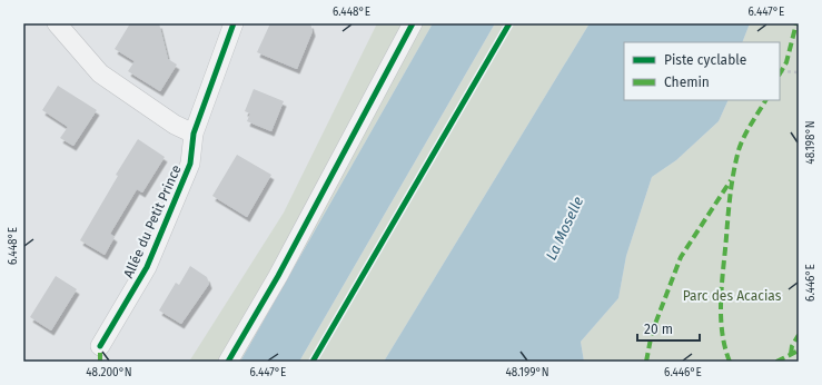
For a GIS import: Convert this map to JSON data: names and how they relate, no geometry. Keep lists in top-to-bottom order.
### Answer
{
  "streets": {
    "street": ["Allée du Petit Prince"]
  },
  "water": ["La Moselle"],
  "parks": ["Parc des Acacias"],
  "legend": ["Piste cyclable", "Chemin"],
  "scale_bar": "20 m",
  "coordinates": [
    "6.448°E",
    "6.447°E",
    "48.198°N",
    "6.446°E",
    "48.200°N",
    "48.199°N"
  ]
}
